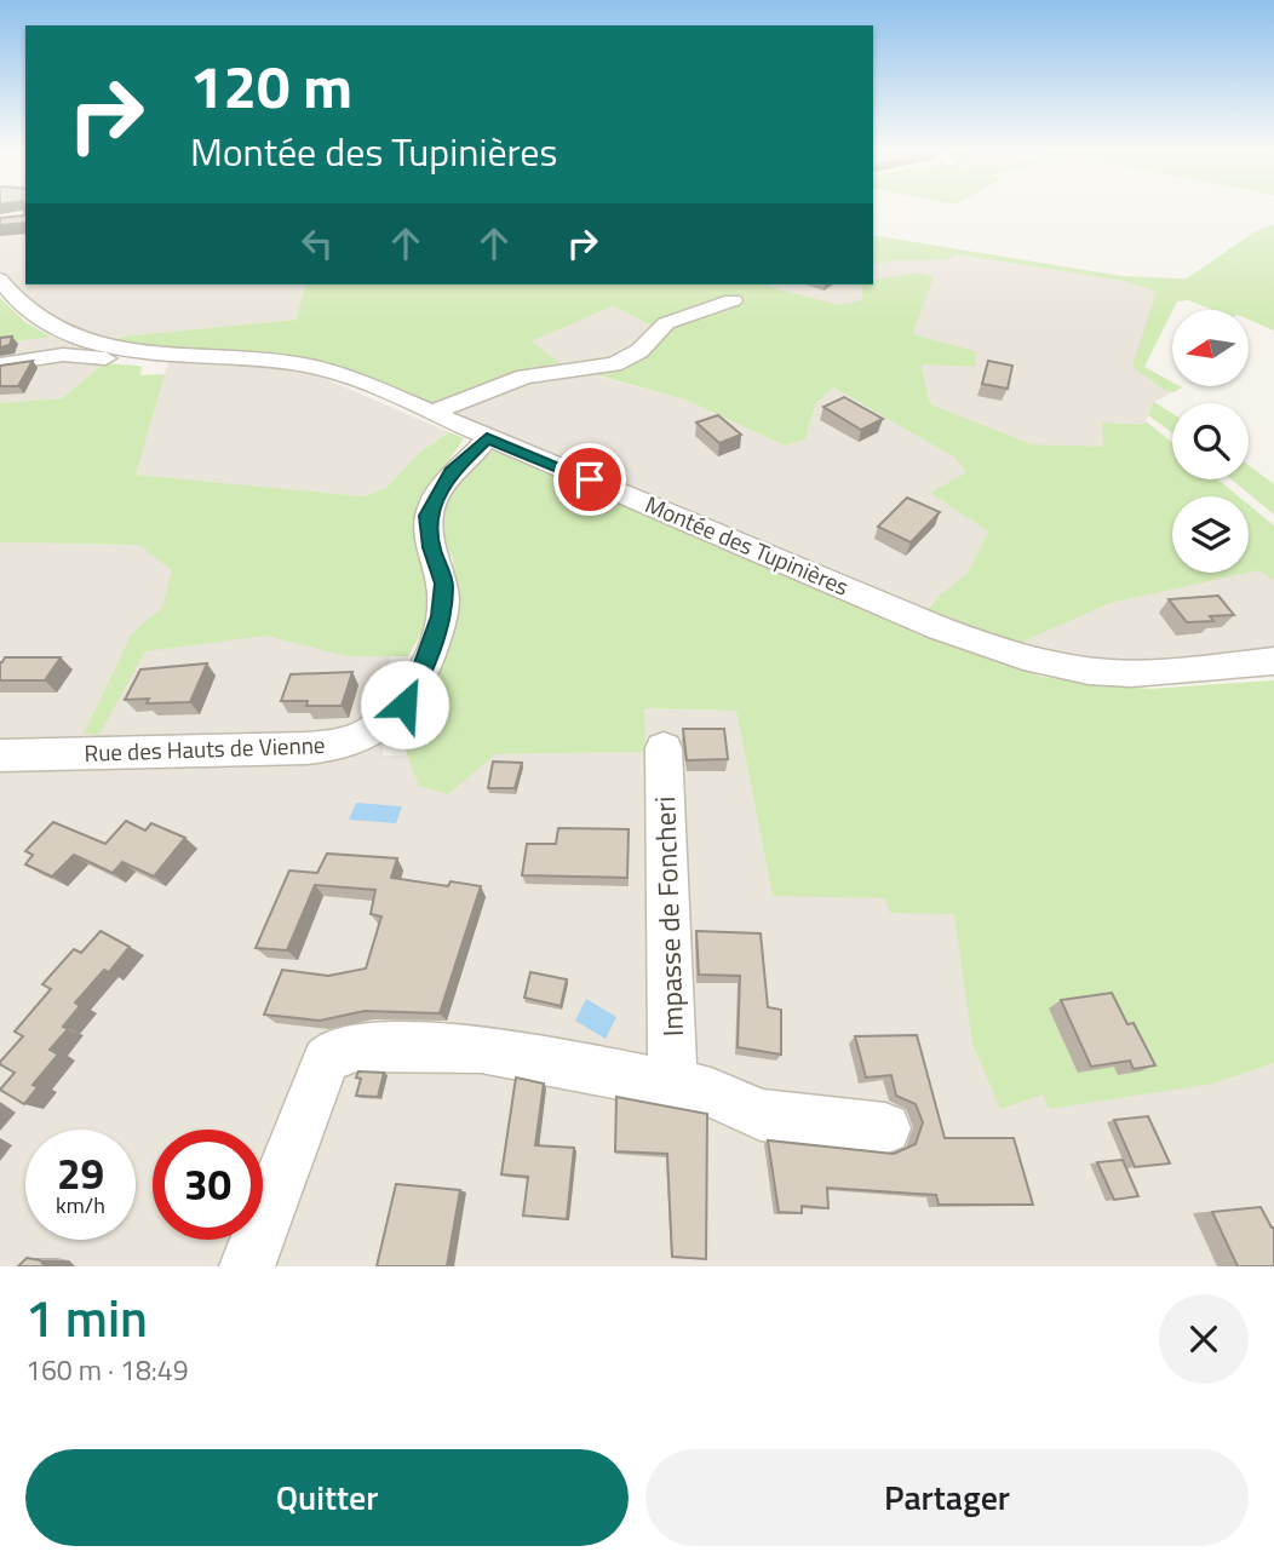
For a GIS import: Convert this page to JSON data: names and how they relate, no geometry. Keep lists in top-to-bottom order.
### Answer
{
  "streets": {
    "street": ["Montée des Tupinières", "Rue des Hauts de Vienne", "Impasse de Foncheri"]
  },
  "crossings": [
    ["Montée des Tupinières", "Rue des Hauts de Vienne"]
  ],
  "north": "left",
  "page": {
    "turn": ["120 m", "Montée des Tupinières"],
    "speed": "29 km/h",
    "limit": "30",
    "heading": ["1 min", "160 m · 18:49"],
    "buttons": ["Quitter", "Partager"]
  }
}
